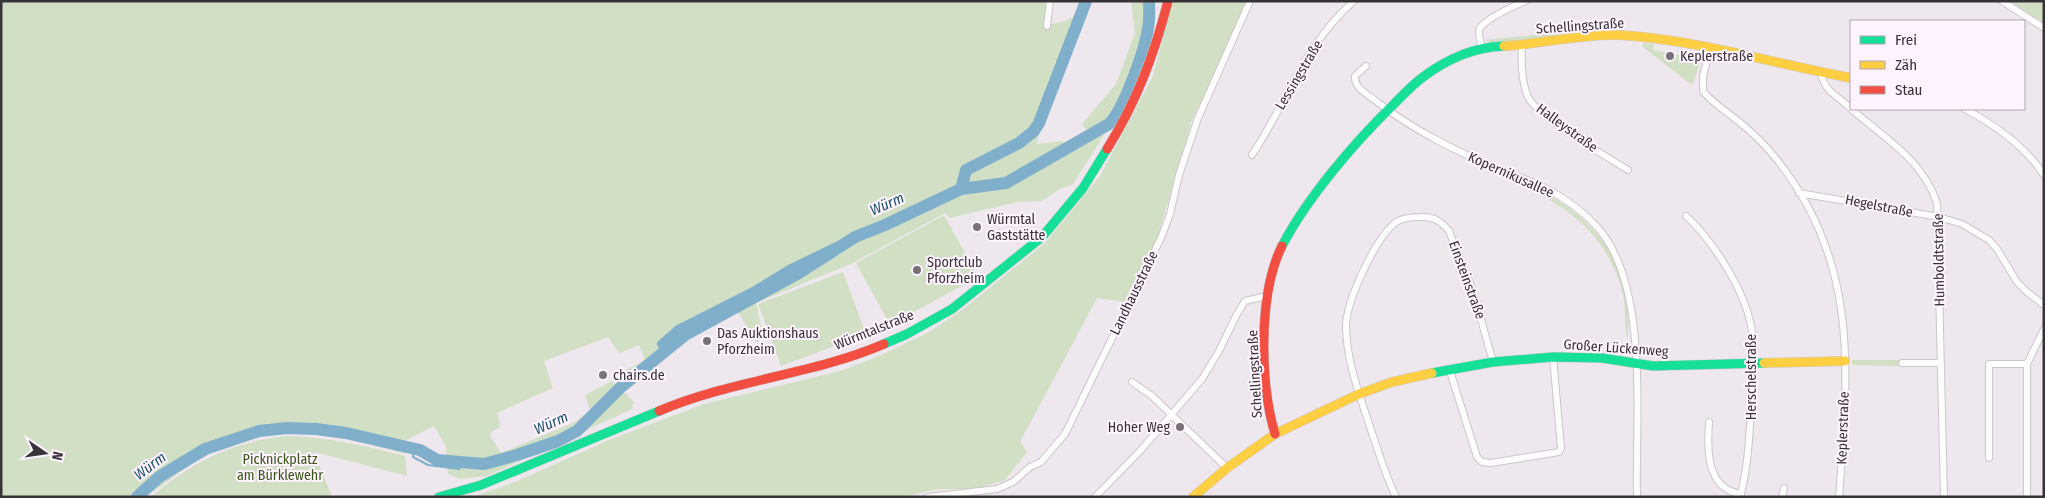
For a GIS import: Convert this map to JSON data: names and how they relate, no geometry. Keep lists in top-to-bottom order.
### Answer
{
  "streets": {
    "street": [
      "Schellingstraße",
      "Lessingstraße",
      "Halleystraße",
      "Kopernikusallee",
      "Hegelstraße",
      "Humboldtstraße",
      "Einsteinstraße",
      "Landhausstraße",
      "Würmtalstraße",
      "Großer Lückenweg",
      "Herschelstraße",
      "Keplerstraße"
    ]
  },
  "crossings": [
    ["Schellingstraße", "Halleystraße"],
    ["Schellingstraße", "Kopernikusallee"],
    ["Schellingstraße", "Humboldtstraße"],
    ["Schellingstraße", "Großer Lückenweg"],
    ["Schellingstraße", "Keplerstraße"],
    ["Kopernikusallee", "Großer Lückenweg"],
    ["Hegelstraße", "Humboldtstraße"],
    ["Hegelstraße", "Keplerstraße"],
    ["Einsteinstraße", "Großer Lückenweg"],
    ["Großer Lückenweg", "Herschelstraße"],
    ["Großer Lückenweg", "Keplerstraße"]
  ],
  "water": ["Würm"],
  "parks": ["Picknickplatz am Bürklewehr"],
  "places": [
    "Keplerstraße",
    "Würmtal Gaststätte",
    "Sportclub Pforzheim",
    "Das Auktionshaus Pforzheim",
    "chairs.de",
    "Hoher Weg"
  ],
  "legend": ["Frei", "Zäh", "Stau"],
  "north": "right"
}
